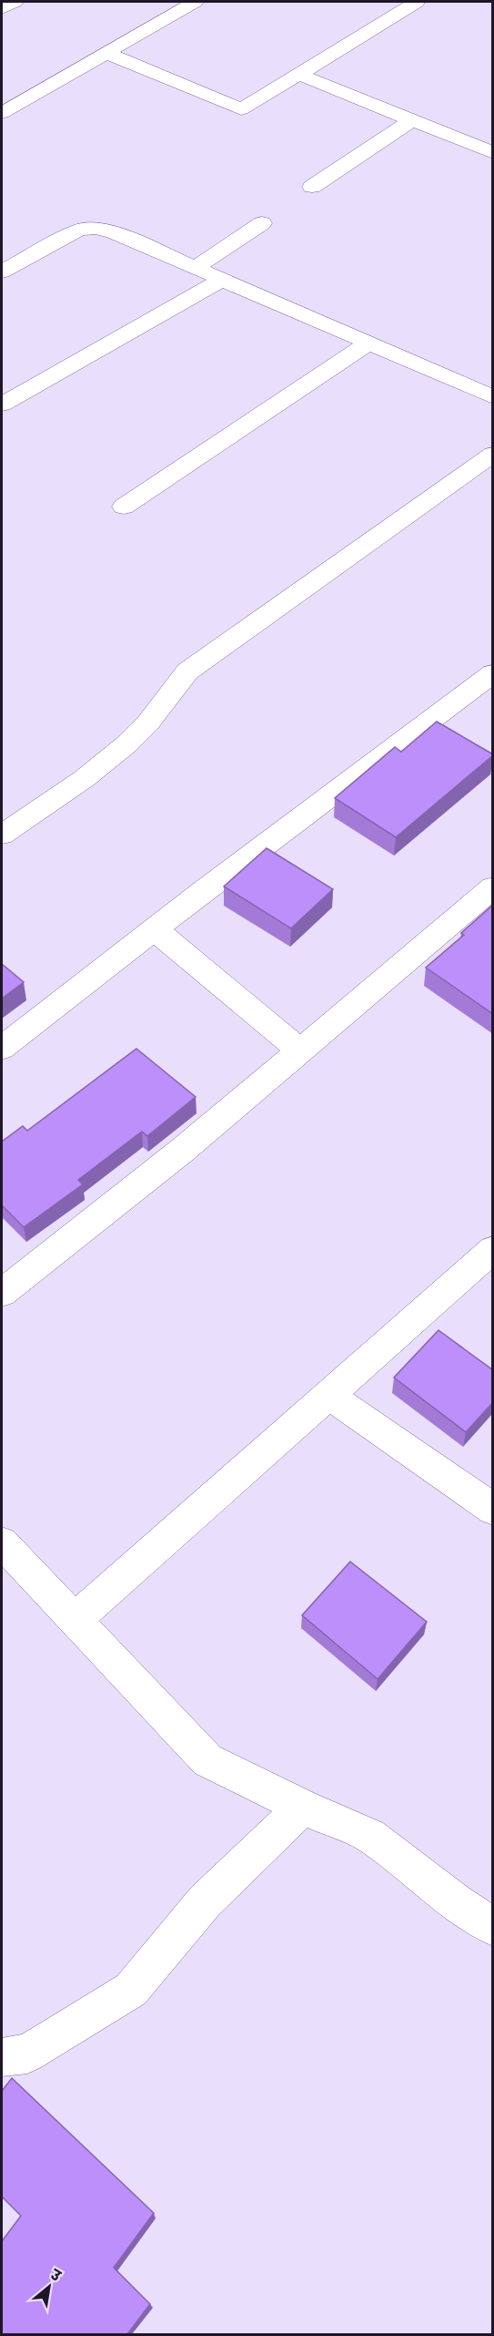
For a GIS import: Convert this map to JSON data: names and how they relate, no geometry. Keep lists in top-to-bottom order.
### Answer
{
  "north": "top right"
}
